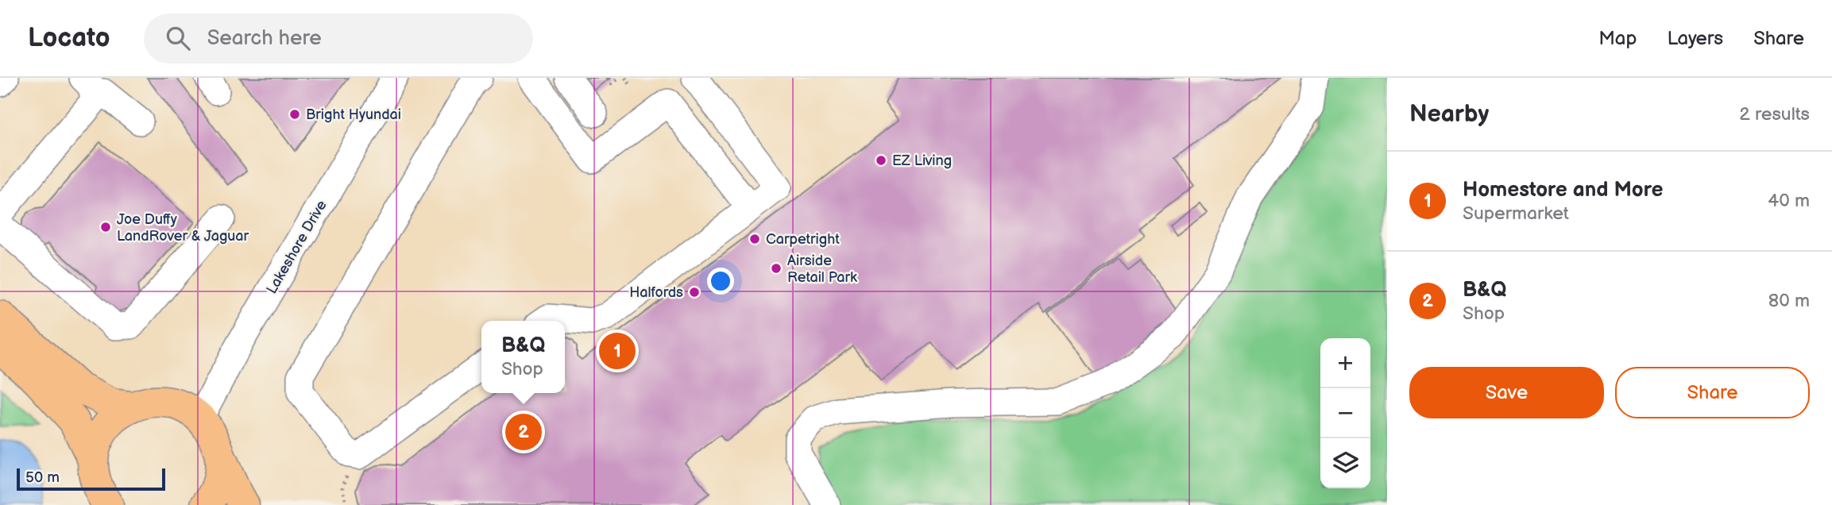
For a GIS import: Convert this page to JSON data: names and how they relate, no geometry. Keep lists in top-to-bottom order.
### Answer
{
  "streets": {
    "street": ["Lakeshore Drive"]
  },
  "places": [
    "Bright Hyundai",
    "EZ Living",
    "Joe Duffy LandRover & Jaguar",
    "Carpetright",
    "Airside Retail Park",
    "Halfords"
  ],
  "scale_bar": "50 m",
  "page": {
    "header": "Locato",
    "search": "Search here",
    "nav": ["Map", "Layers", "Share"],
    "heading": ["Nearby", "2 results"],
    "list": [
      {
        "mark": "1",
        "name": "Homestore and More",
        "note": "Supermarket",
        "value": "40 m"
      },
      {
        "mark": "2",
        "name": "B&Q",
        "note": "Shop",
        "value": "80 m"
      }
    ],
    "popup": ["B&Q", "Shop"],
    "pins": ["1", "2"],
    "map_buttons": ["+", "−"],
    "buttons": ["Save", "Share"],
    "scale": "50 m"
  }
}
